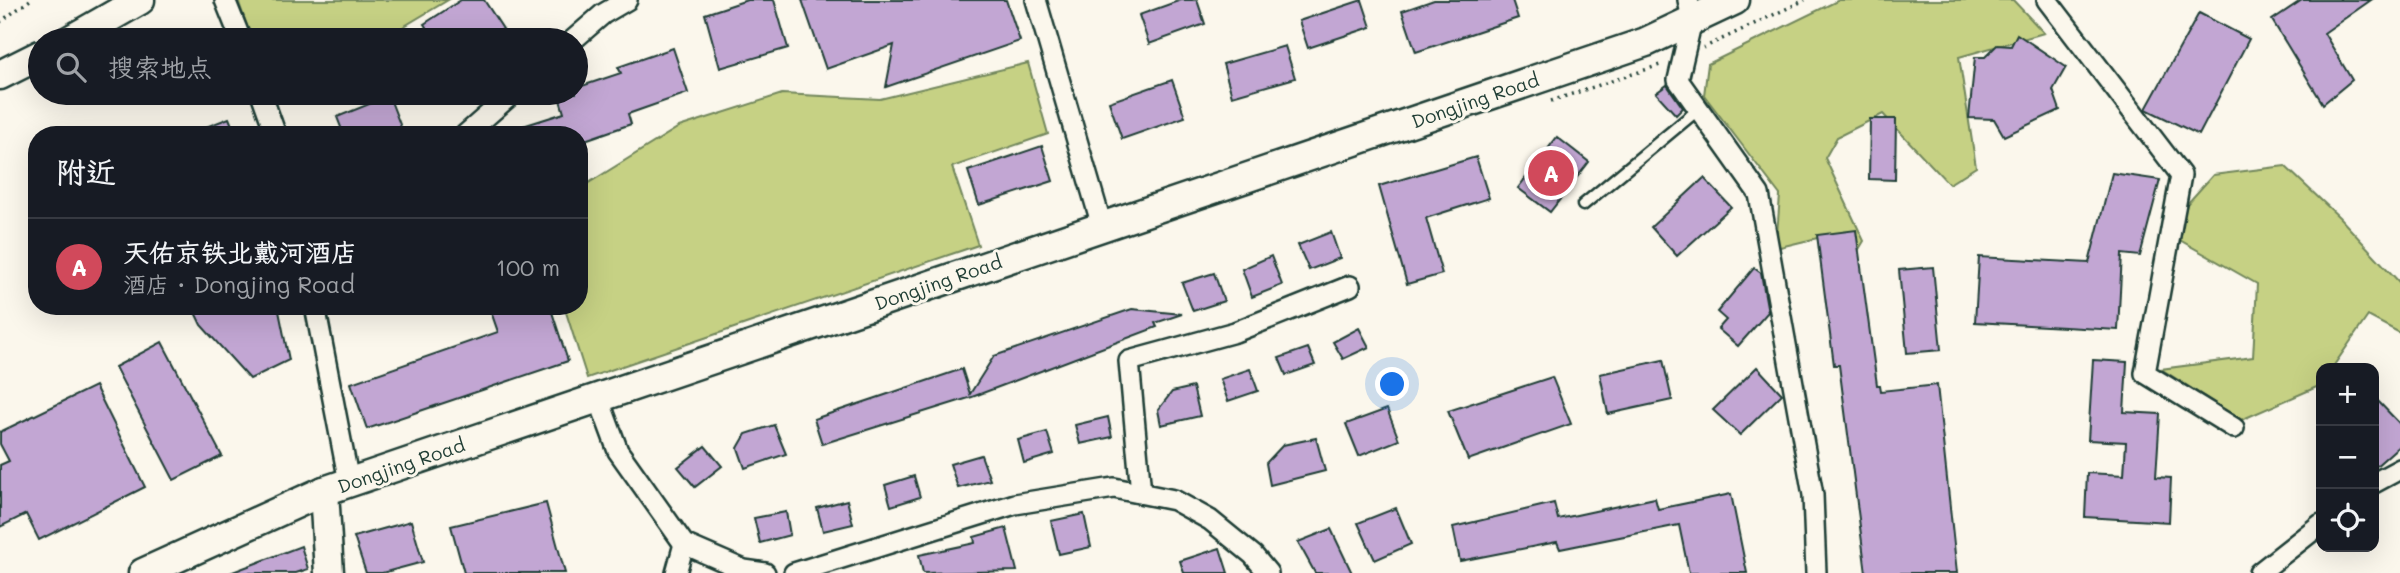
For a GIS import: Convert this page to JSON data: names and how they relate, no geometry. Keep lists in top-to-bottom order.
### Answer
{
  "streets": {
    "main road": ["Dongjing Road"]
  },
  "page": {
    "search": "搜索地点",
    "heading": "附近",
    "pins": "A",
    "list": [
      {
        "mark": "A",
        "name": "天佑京铁北戴河酒店",
        "note": "酒店 · Dongjing Road",
        "value": "100 m"
      }
    ],
    "map_buttons": ["+", "−"]
  }
}
